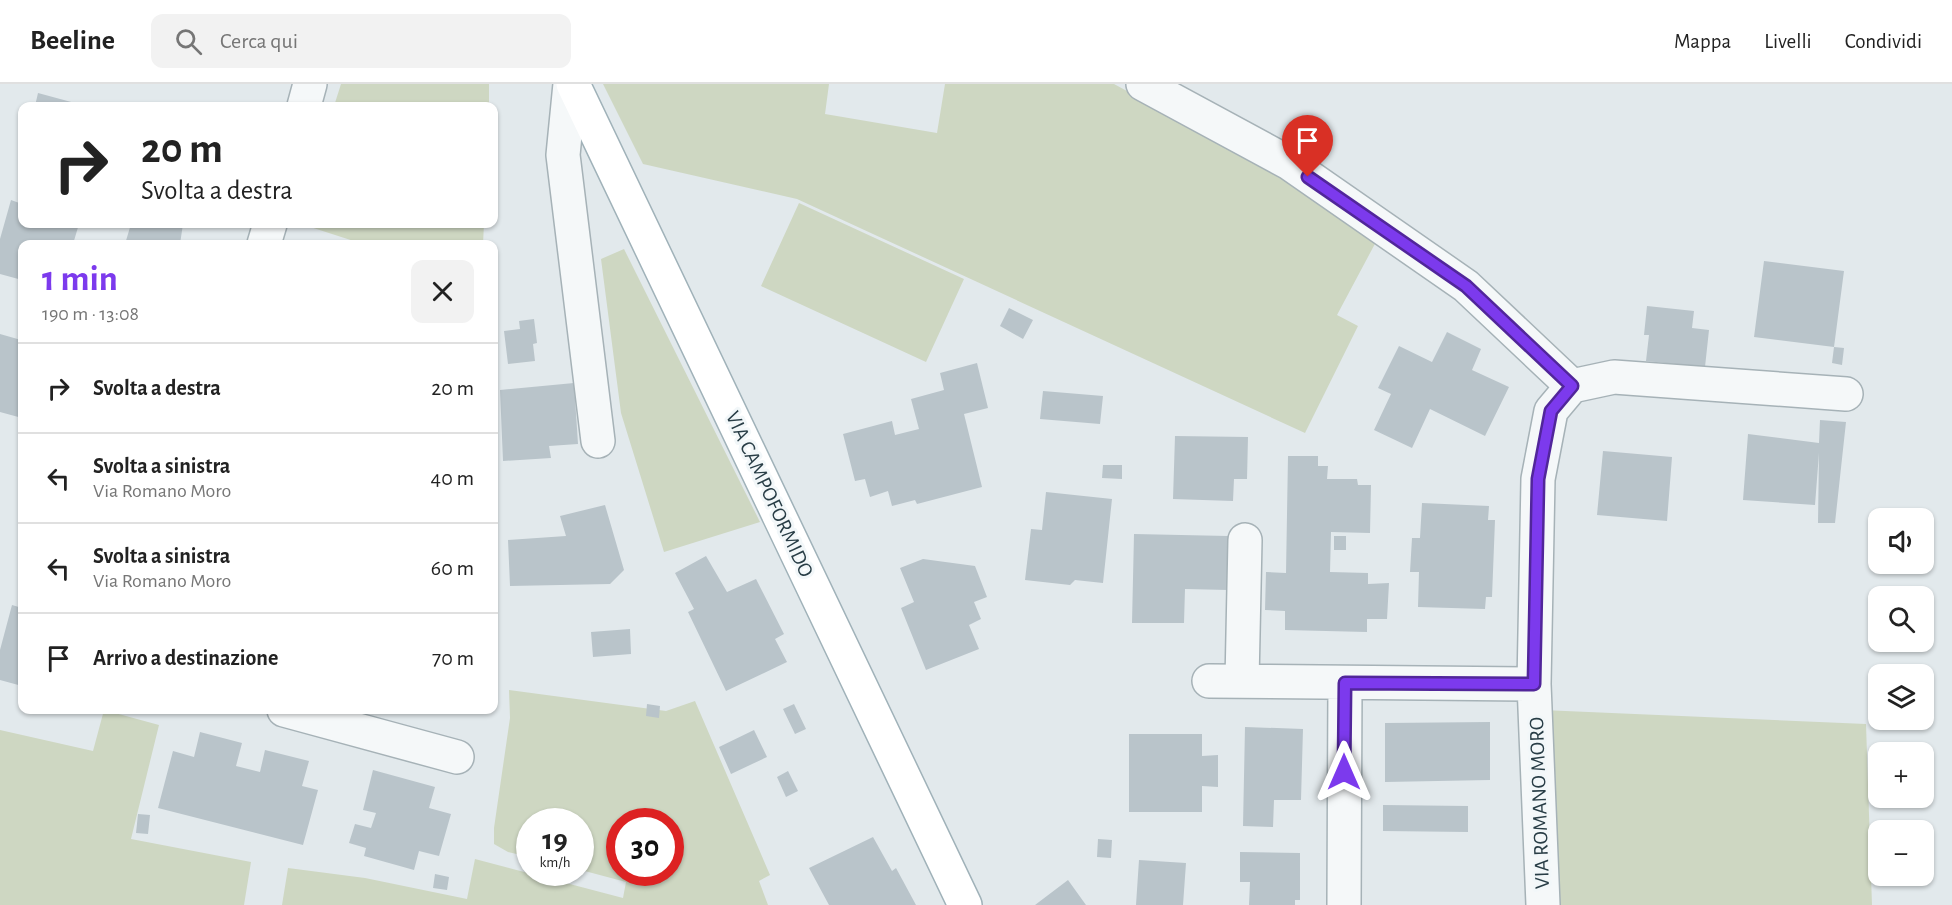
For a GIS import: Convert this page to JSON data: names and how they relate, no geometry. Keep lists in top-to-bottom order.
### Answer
{
  "streets": {
    "main road": ["VIA CAMPOFORMIDO"],
    "street": ["VIA ROMANO MORO"]
  },
  "page": {
    "header": "Beeline",
    "search": "Cerca qui",
    "nav": ["Mappa", "Livelli", "Condividi"],
    "turn": ["20 m", "Svolta a destra"],
    "heading": ["1 min", "190 m · 13:08"],
    "list": [
      {
        "name": "Svolta a destra",
        "value": "20 m"
      },
      {
        "name": "Svolta a sinistra",
        "note": "Via Romano Moro",
        "value": "40 m"
      },
      {
        "name": "Svolta a sinistra",
        "note": "Via Romano Moro",
        "value": "60 m"
      },
      {
        "name": "Arrivo a destinazione",
        "value": "70 m"
      }
    ],
    "map_buttons": ["+", "−"],
    "speed": "19 km/h",
    "limit": "30"
  }
}
